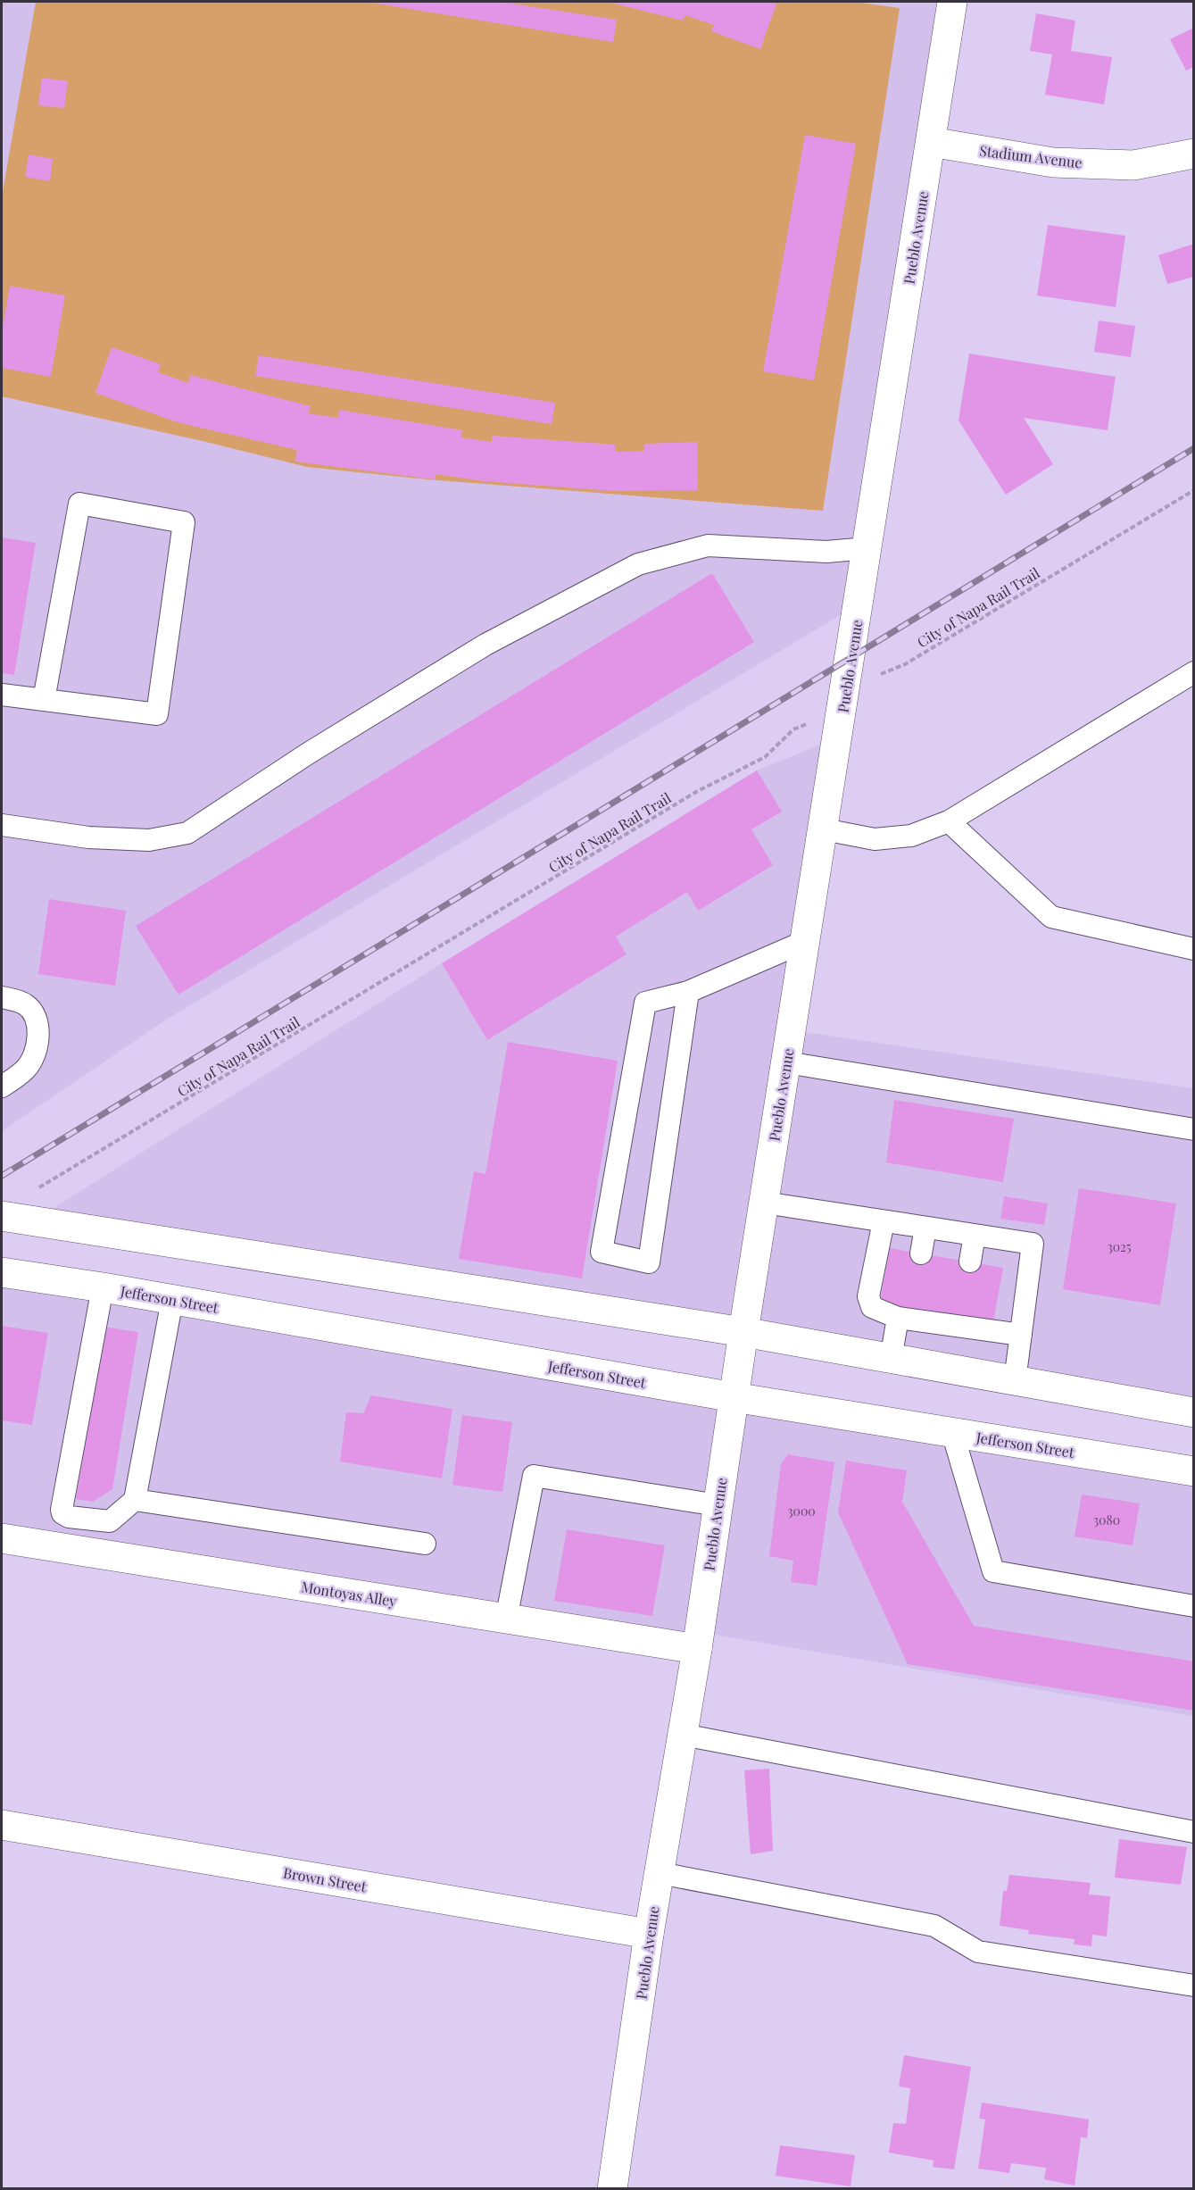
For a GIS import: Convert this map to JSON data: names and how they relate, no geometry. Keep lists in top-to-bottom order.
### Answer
{
  "streets": {
    "street": [
      "Stadium Avenue",
      "Pueblo Avenue",
      "Jefferson Street",
      "Montoyas Alley",
      "Brown Street"
    ],
    "path": ["City of Napa Rail Trail"]
  },
  "crossings": [
    ["Stadium Avenue", "Pueblo Avenue"],
    ["Pueblo Avenue", "City of Napa Rail Trail"],
    ["Pueblo Avenue", "Jefferson Street"],
    ["Pueblo Avenue", "Montoyas Alley"],
    ["Pueblo Avenue", "Brown Street"]
  ],
  "house_numbers": ["3025", "3000", "3080"]
}
